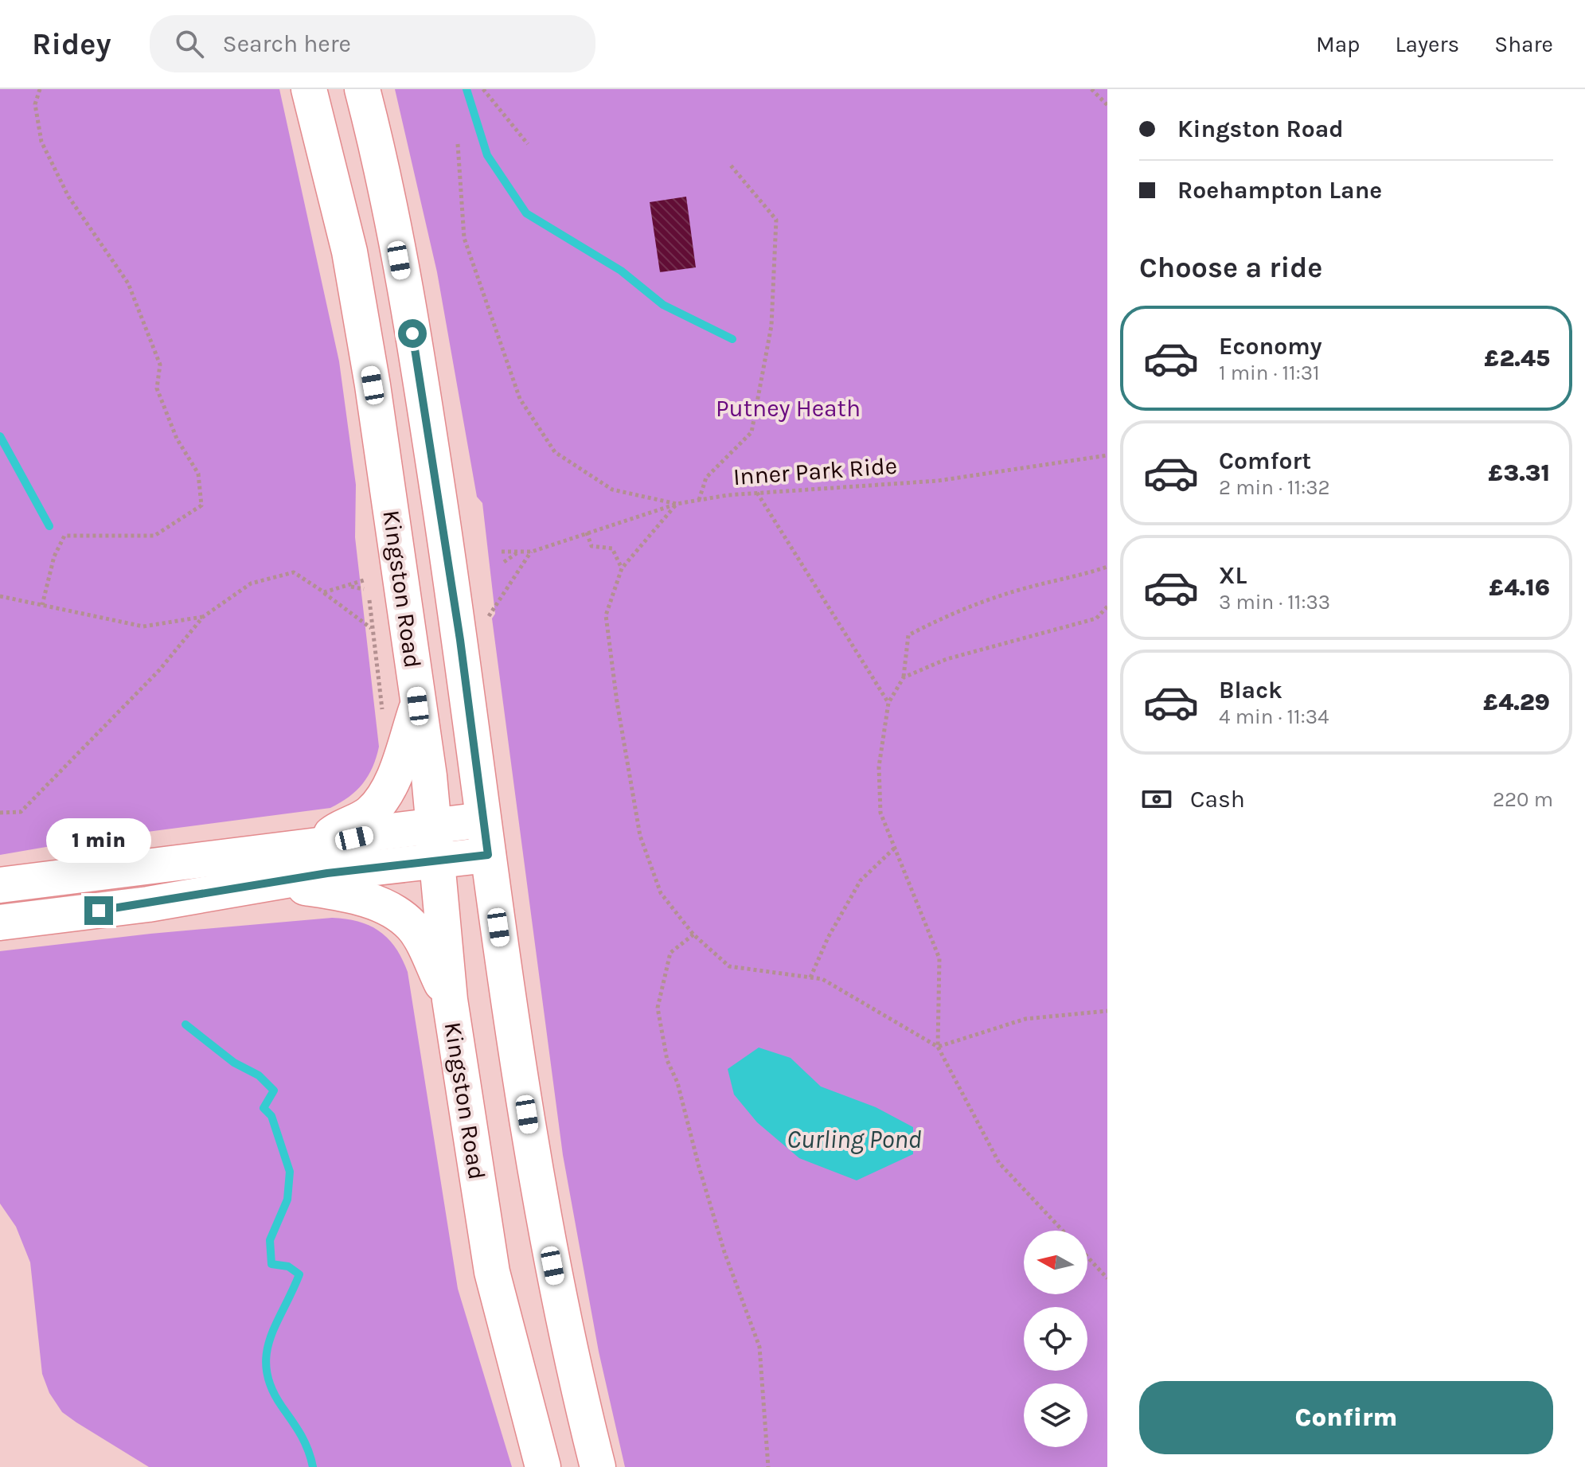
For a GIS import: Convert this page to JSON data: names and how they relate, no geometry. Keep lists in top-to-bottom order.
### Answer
{
  "streets": {
    "highway": ["Kingston Road"],
    "path": ["Inner Park Ride"]
  },
  "water": ["Curling Pond"],
  "parks": ["Putney Heath"],
  "north": "left",
  "page": {
    "header": "Ridey",
    "search": "Search here",
    "nav": ["Map", "Layers", "Share"],
    "banner": ["Kingston Road", "Roehampton Lane"],
    "heading": "Choose a ride",
    "list": [
      {
        "name": "Economy",
        "note": "1 min · 11:31",
        "value": "£2.45"
      },
      {
        "name": "Comfort",
        "note": "2 min · 11:32",
        "value": "£3.31"
      },
      {
        "name": "XL",
        "note": "3 min · 11:33",
        "value": "£4.16"
      },
      {
        "name": "Black",
        "note": "4 min · 11:34",
        "value": "£4.29"
      }
    ],
    "pay": ["Cash", "220 m"],
    "bubble": "1 min",
    "buttons": "Confirm"
  }
}
